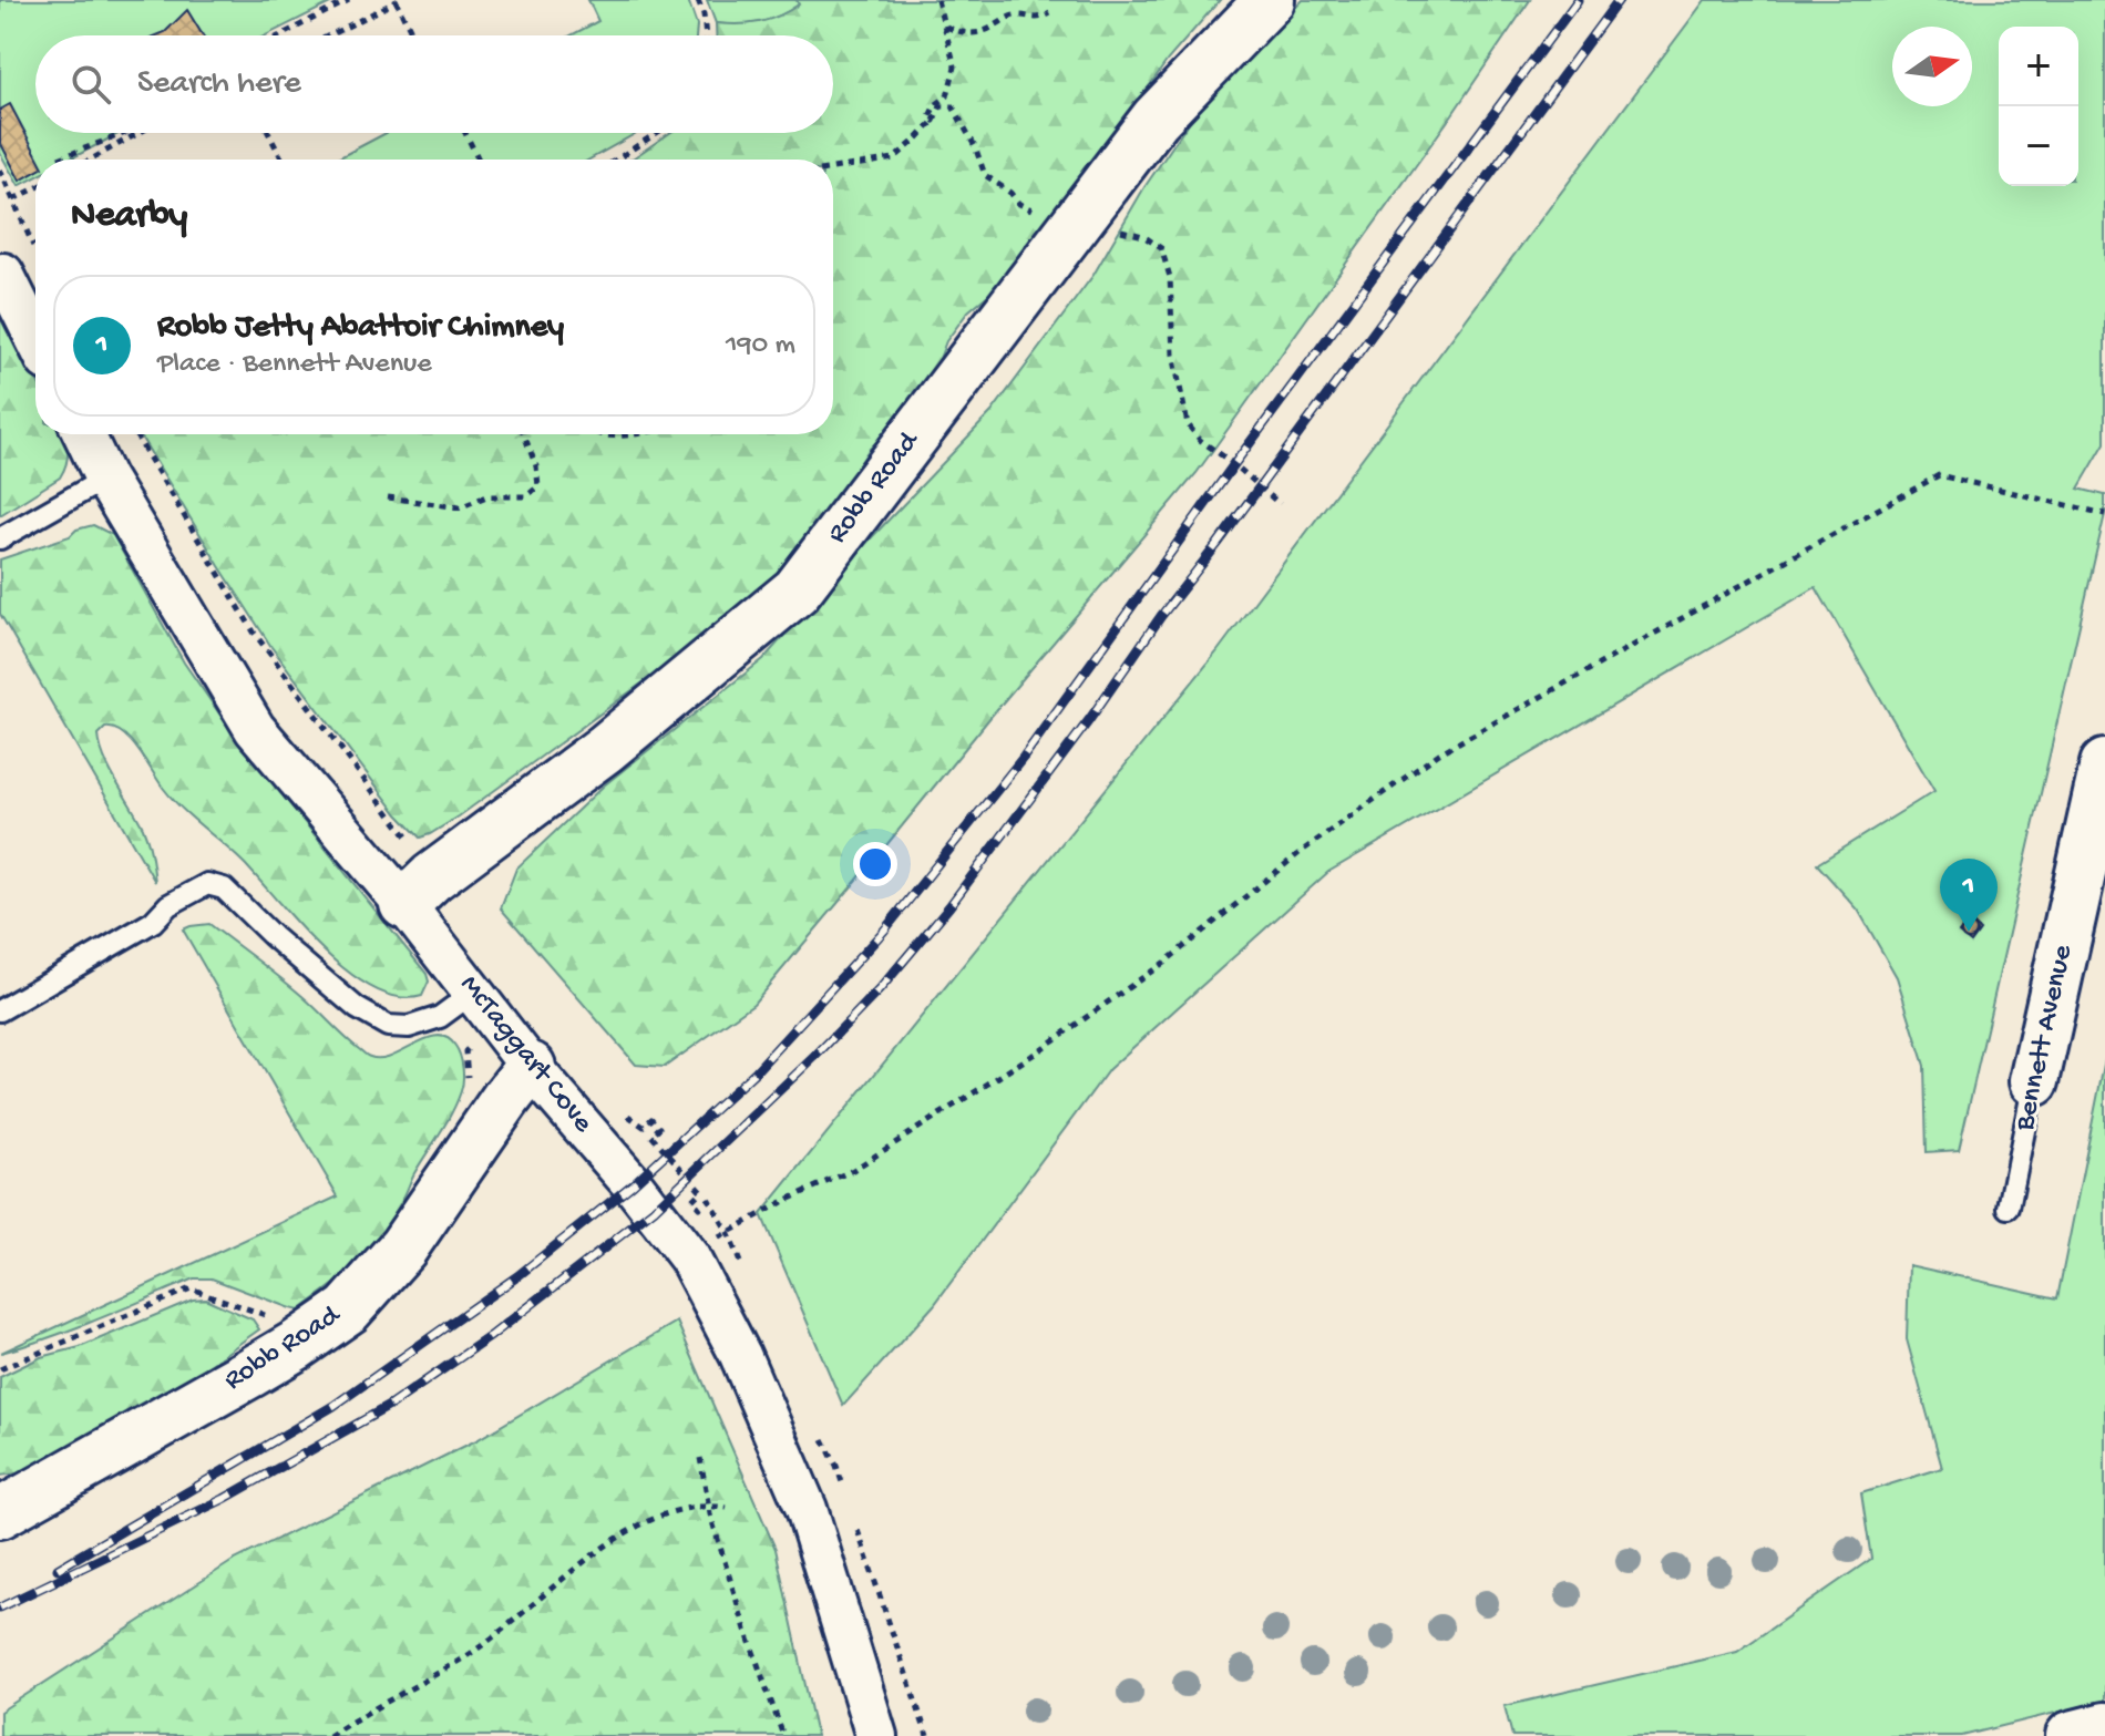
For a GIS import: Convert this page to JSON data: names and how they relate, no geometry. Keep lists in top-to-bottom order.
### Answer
{
  "streets": {
    "street": ["Robb Road", "Bennett Avenue", "McTaggart Cove"]
  },
  "crossings": [
    ["Robb Road", "McTaggart Cove"]
  ],
  "north": "right",
  "page": {
    "map_buttons": ["+", "−"],
    "search": "Search here",
    "heading": "Nearby",
    "list": [
      {
        "mark": "1",
        "name": "Robb Jetty Abattoir Chimney",
        "note": "Place · Bennett Avenue",
        "value": "190 m"
      }
    ],
    "pins": "1"
  }
}
